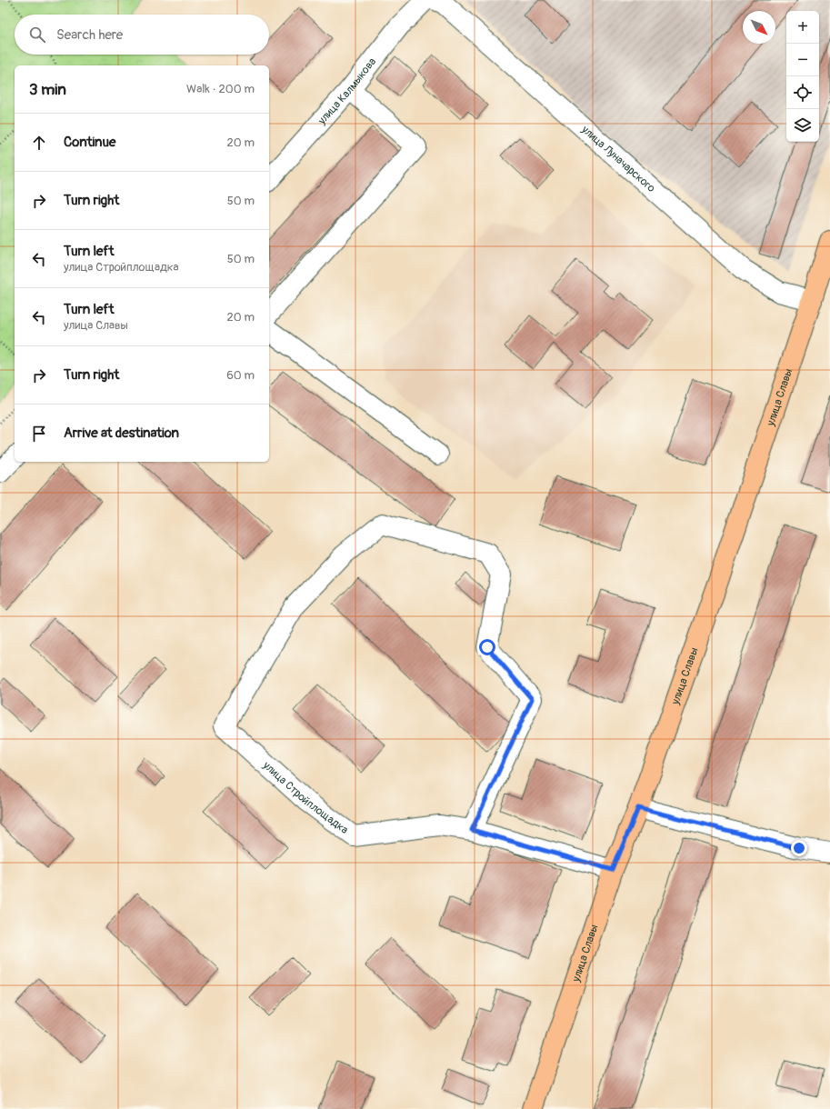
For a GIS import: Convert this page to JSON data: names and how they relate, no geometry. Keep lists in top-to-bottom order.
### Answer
{
  "streets": {
    "main road": ["улица Славы"],
    "street": ["улица Калмыкова", "улица Луначарского", "улица Стройплощадка"]
  },
  "crossings": [
    ["улица Луначарского", "улица Славы"],
    ["улица Славы", "улица Стройплощадка"]
  ],
  "north": "bottom right",
  "page": {
    "map_buttons": ["+", "−"],
    "search": "Search here",
    "heading": ["3 min", "Walk · 200 m"],
    "list": [
      ["Continue", "20 m"],
      ["Turn right", "50 m"],
      ["Turn left", "улица Стройплощадка", "50 m"],
      ["Turn left", "улица Славы", "20 m"],
      ["Turn right", "60 m"],
      "Arrive at destination"
    ]
  }
}
